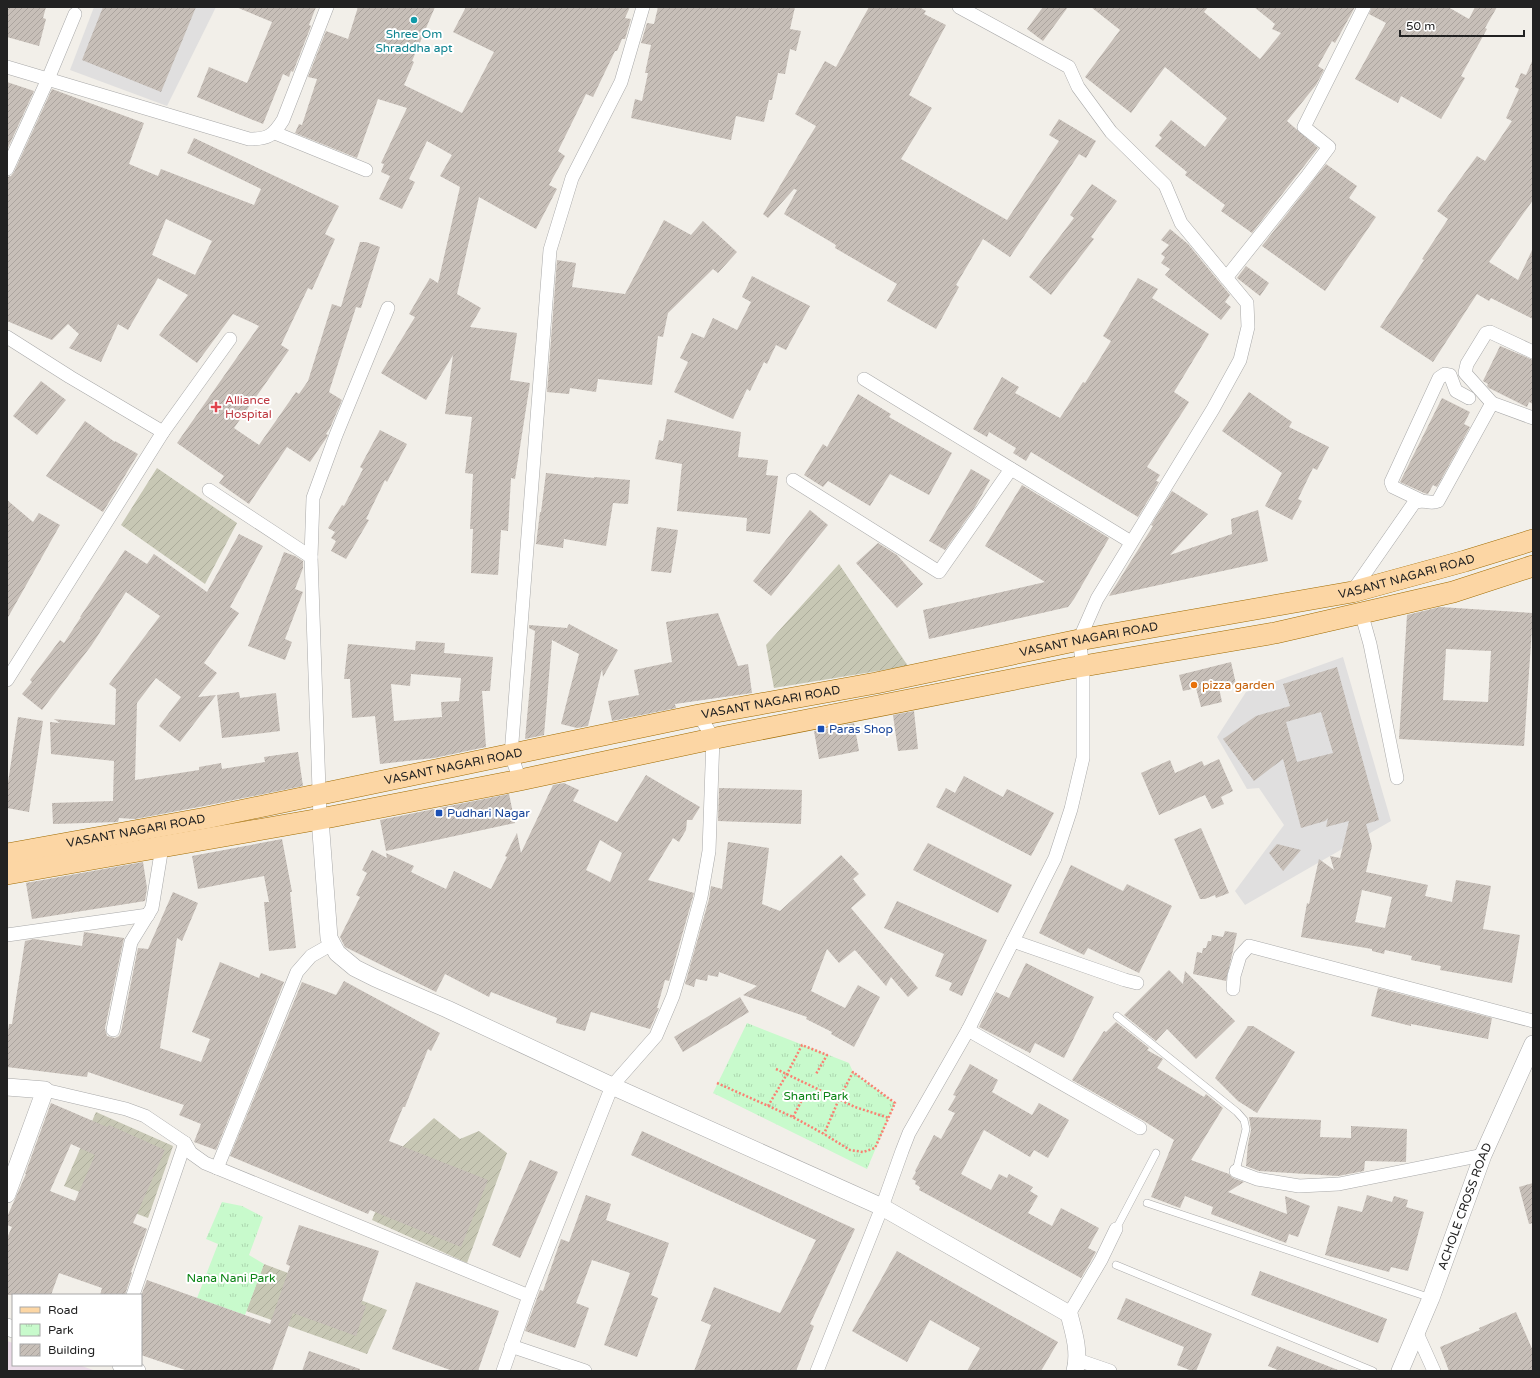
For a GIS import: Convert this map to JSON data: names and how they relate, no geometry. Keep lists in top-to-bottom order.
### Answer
{
  "streets": {
    "main road": ["VASANT NAGARI ROAD"],
    "street": ["ACHOLE CROSS ROAD"]
  },
  "parks": ["Shanti Park", "Nana Nani Park"],
  "places": {
    "other": ["Shree Om Shraddha apt", "pizza garden"],
    "health": ["Alliance Hospital"],
    "transit": ["Paras Shop", "Pudhari Nagar"]
  },
  "legend": ["Road", "Park", "Building"],
  "scale_bar": "50 m"
}
